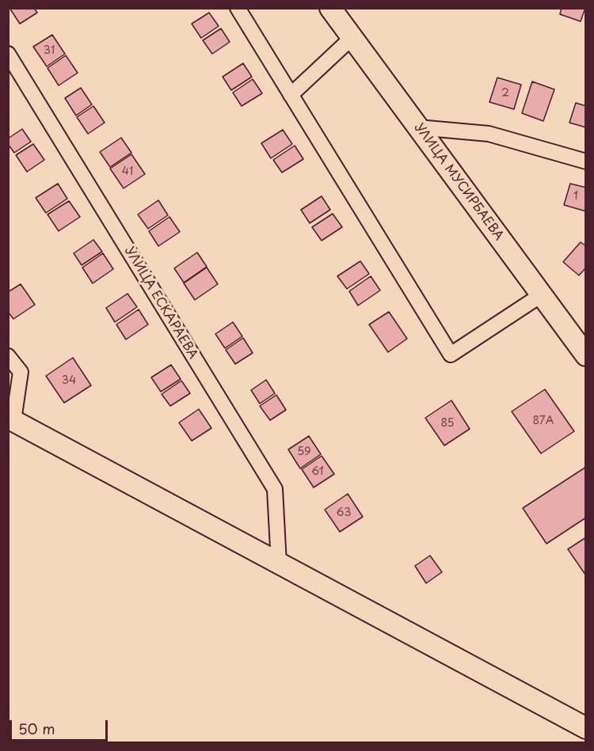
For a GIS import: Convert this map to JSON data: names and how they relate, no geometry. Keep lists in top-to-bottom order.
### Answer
{
  "streets": {
    "main road": ["УЛИЦА МУСИРБАЕВА"],
    "street": ["УЛИЦА ЕСКАРАЕВА"]
  },
  "house_numbers": [
    "31",
    "2",
    "41",
    "1",
    "34",
    "87А",
    "85",
    "59",
    "61",
    "63"
  ],
  "scale_bar": "50 m"
}
